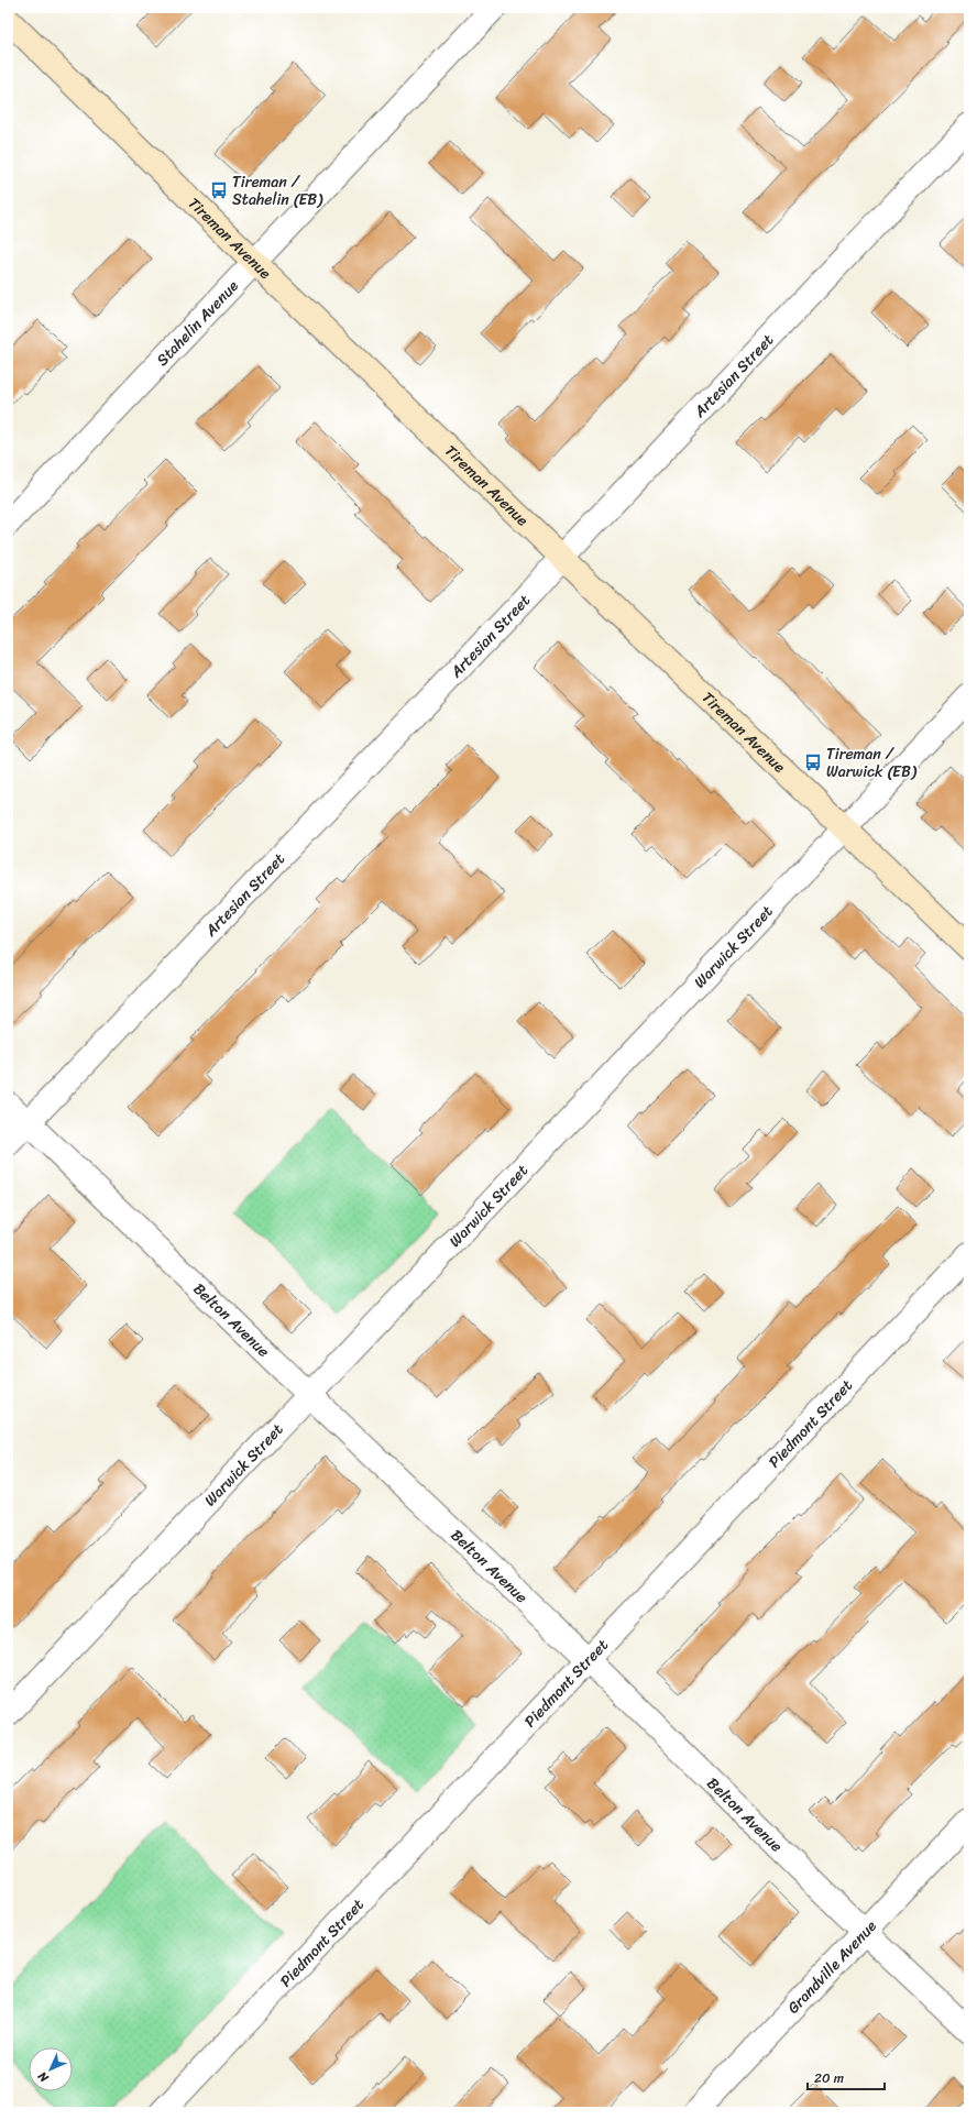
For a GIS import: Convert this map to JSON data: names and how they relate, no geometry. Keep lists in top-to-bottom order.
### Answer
{
  "streets": {
    "street": [
      "Tireman Avenue",
      "Stahelin Avenue",
      "Artesian Street",
      "Warwick Street",
      "Belton Avenue",
      "Piedmont Street",
      "Grandville Avenue"
    ]
  },
  "crossings": [
    ["Tireman Avenue", "Stahelin Avenue"],
    ["Tireman Avenue", "Artesian Street"],
    ["Tireman Avenue", "Warwick Street"],
    ["Artesian Street", "Belton Avenue"],
    ["Warwick Street", "Belton Avenue"],
    ["Belton Avenue", "Piedmont Street"],
    ["Belton Avenue", "Grandville Avenue"]
  ],
  "places": {
    "bus stop": ["Tireman / Stahelin (EB)", "Tireman / Warwick (EB)"]
  },
  "scale_bar": "20 m",
  "north": "bottom left"
}
